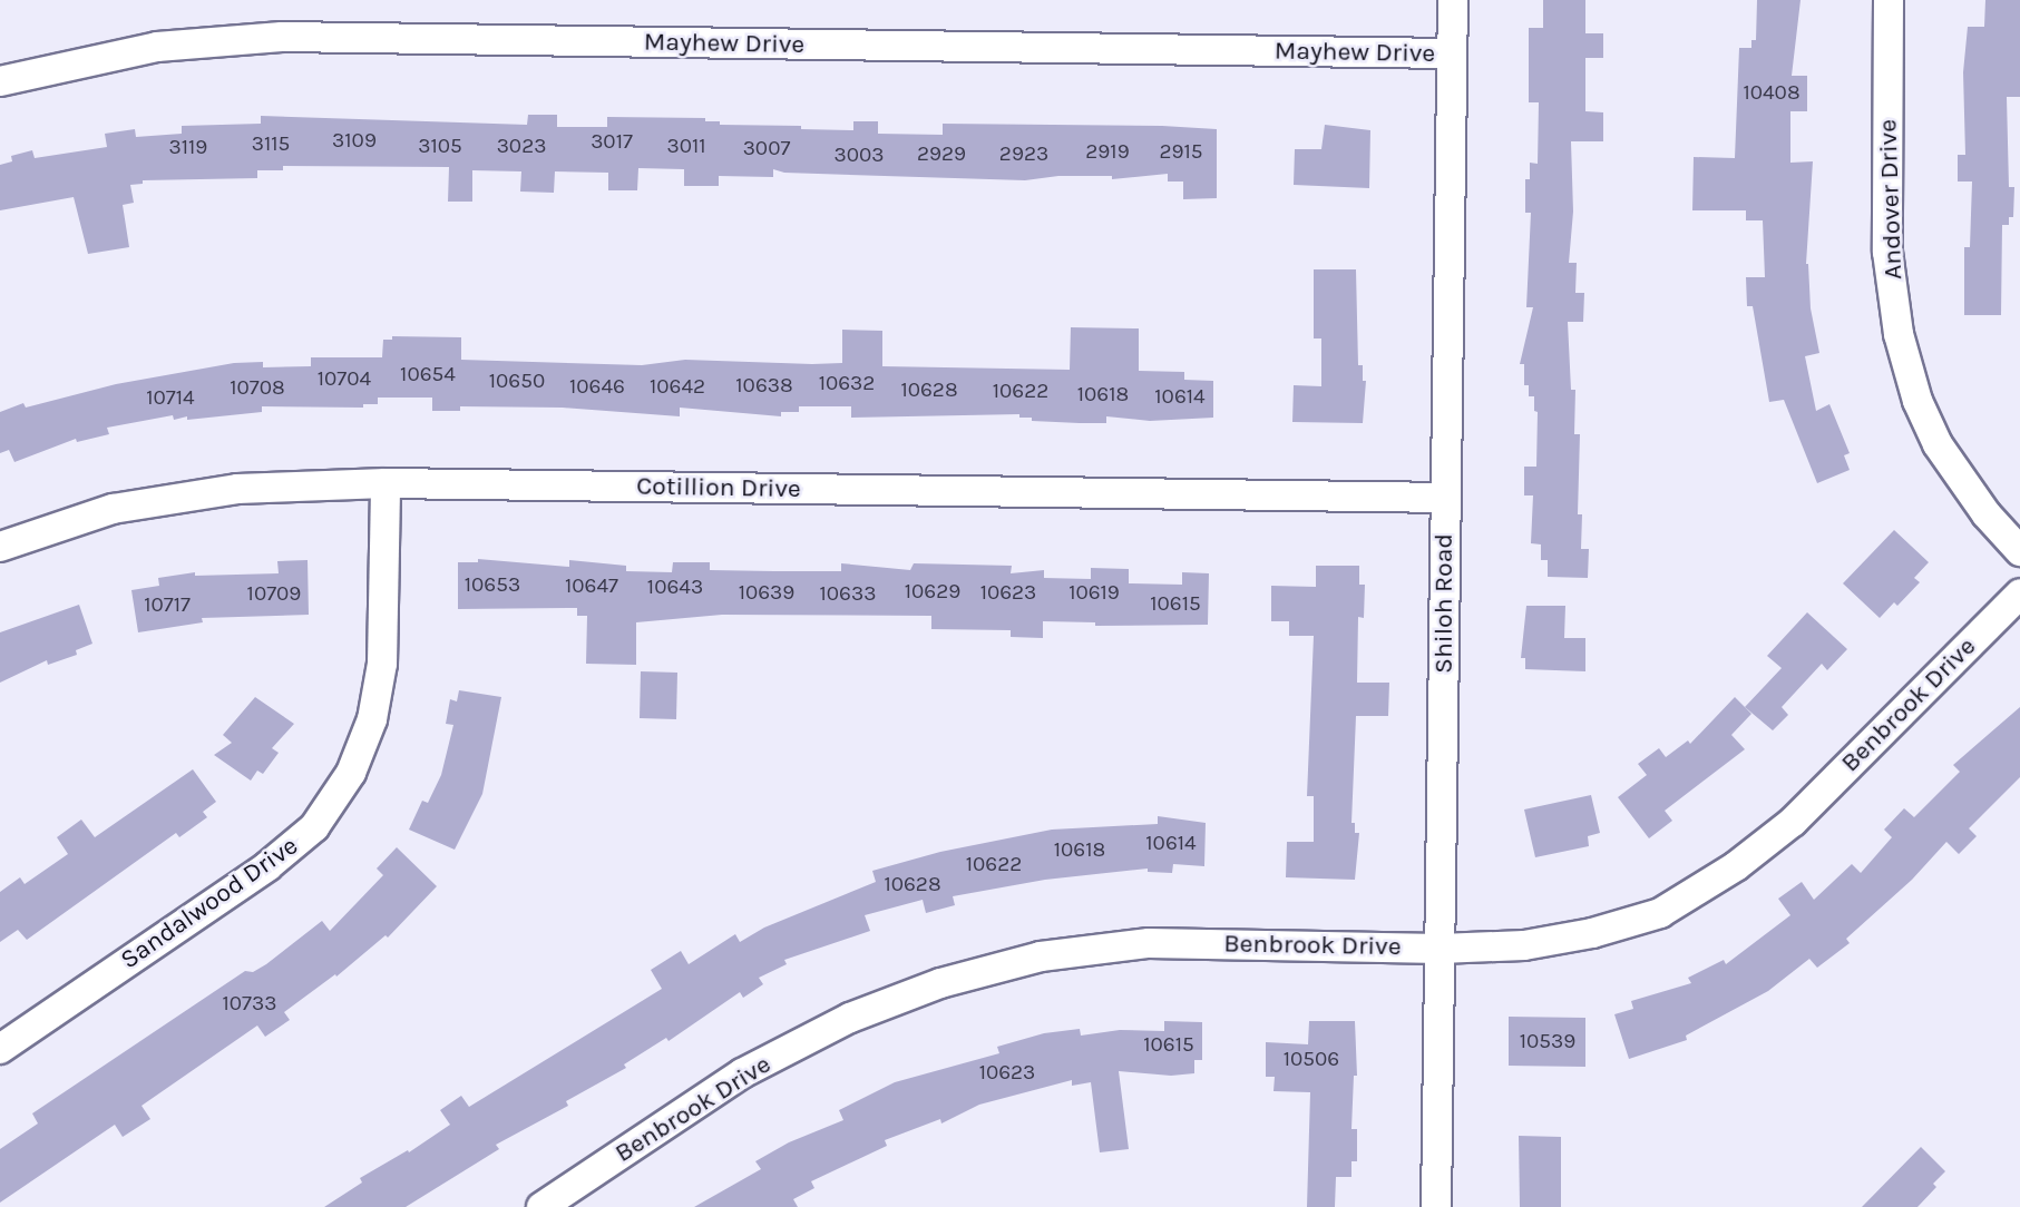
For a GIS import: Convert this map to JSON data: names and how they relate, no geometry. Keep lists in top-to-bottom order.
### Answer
{
  "streets": {
    "street": [
      "Mayhew Drive",
      "Andover Drive",
      "Cotillion Drive",
      "Shiloh Road",
      "Benbrook Drive",
      "Sandalwood Drive"
    ]
  },
  "crossings": [
    ["Mayhew Drive", "Shiloh Road"],
    ["Cotillion Drive", "Shiloh Road"],
    ["Cotillion Drive", "Sandalwood Drive"],
    ["Shiloh Road", "Benbrook Drive"]
  ],
  "house_numbers": [
    "10408",
    "3109",
    "3017",
    "3115",
    "3105",
    "3023",
    "3011",
    "3119",
    "3007",
    "2919",
    "2915",
    "2929",
    "2923",
    "3003",
    "10654",
    "10704",
    "10650",
    "10632",
    "10638",
    "10646",
    "10642",
    "10708",
    "10628",
    "10622",
    "10618",
    "10614",
    "10714",
    "10653",
    "10647",
    "10643",
    "10629",
    "10639",
    "10623",
    "10619",
    "10709",
    "10633",
    "10615",
    "10717",
    "10614",
    "10618",
    "10622",
    "10628",
    "10733",
    "10539",
    "10615",
    "10506",
    "10623"
  ]
}
